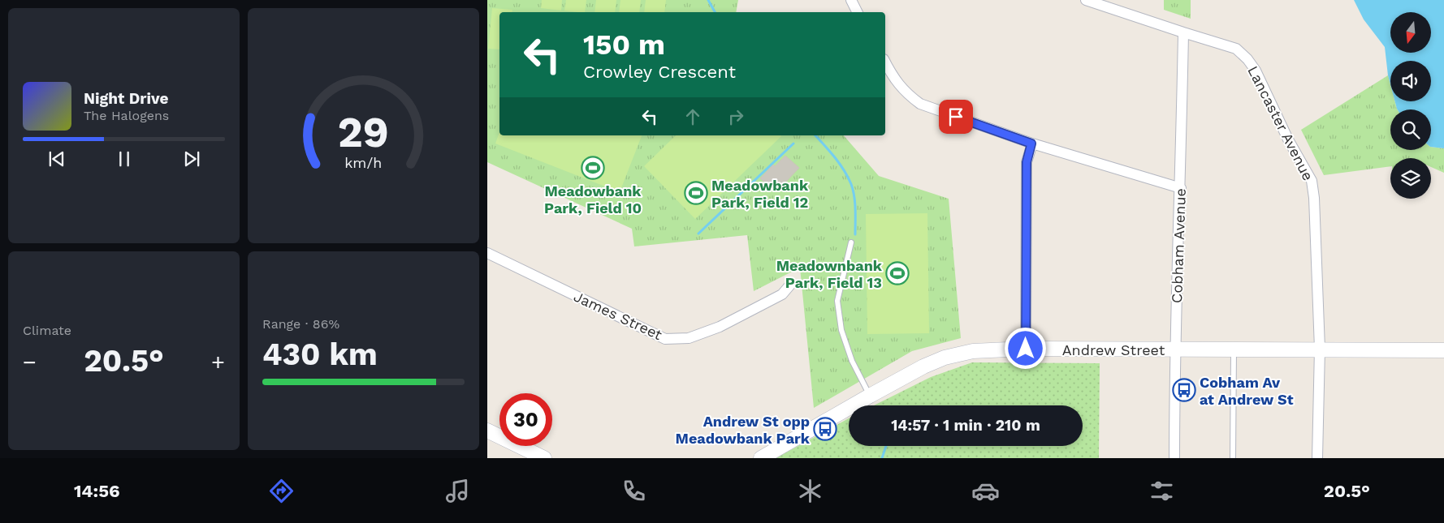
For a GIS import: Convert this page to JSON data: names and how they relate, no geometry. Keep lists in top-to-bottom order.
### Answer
{
  "streets": {
    "main road": ["Andrew Street"],
    "street": ["Lancaster Avenue", "Cobham Avenue", "James Street"]
  },
  "crossings": [
    ["Lancaster Avenue", "Cobham Avenue"],
    ["Lancaster Avenue", "Andrew Street"],
    ["Cobham Avenue", "Andrew Street"]
  ],
  "places": {
    "sports": ["Meadowbank Park, Field 10", "Meadowbank Park, Field 12", "Meadownbank Park, Field 13"],
    "bus stop": ["Cobham Av at Andrew St", "Andrew St opp Meadowbank Park"]
  },
  "north": "bottom",
  "page": {
    "turn": ["150 m", "Crowley Crescent"],
    "song": ["Night Drive", "The Halogens"],
    "tile": [
      "Climate",
      ["Range · 86%", "430 km"]
    ],
    "heat": ["−", "20.5°", "+"],
    "limit": "30",
    "trip": "14:57 · 1 min · 210 m",
    "tabs": ["14:56", "20.5°"],
    "gauge": ["29", "km/h"]
  }
}
